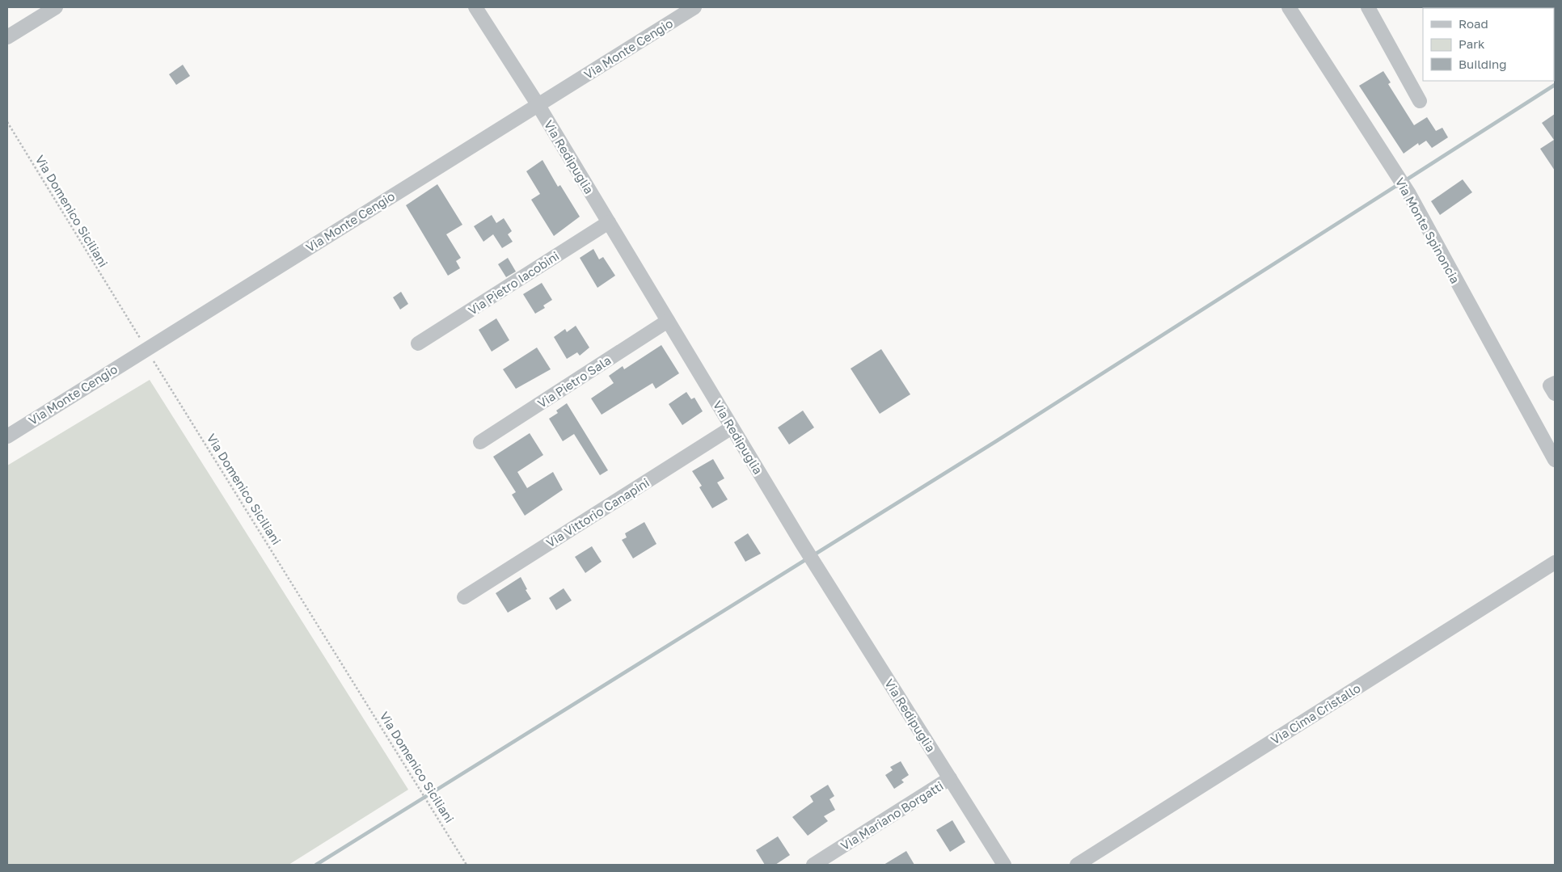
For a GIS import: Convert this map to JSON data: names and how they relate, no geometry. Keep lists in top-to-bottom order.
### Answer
{
  "streets": {
    "street": [
      "Via Monte Cengio",
      "Via Redipuglia",
      "Via Monte Spinoncia",
      "Via Pietro Iacobini",
      "Via Pietro Sala",
      "Via Vittorio Canapini",
      "Via Cima Cristallo",
      "Via Mariano Borgatti"
    ],
    "path": ["Via Domenico Siciliani"]
  },
  "crossings": [
    ["Via Monte Cengio", "Via Redipuglia"],
    ["Via Monte Cengio", "Via Domenico Siciliani"],
    ["Via Redipuglia", "Via Pietro Iacobini"],
    ["Via Redipuglia", "Via Pietro Sala"],
    ["Via Redipuglia", "Via Vittorio Canapini"],
    ["Via Redipuglia", "Via Mariano Borgatti"]
  ],
  "legend": ["Road", "Park", "Building"]
}
